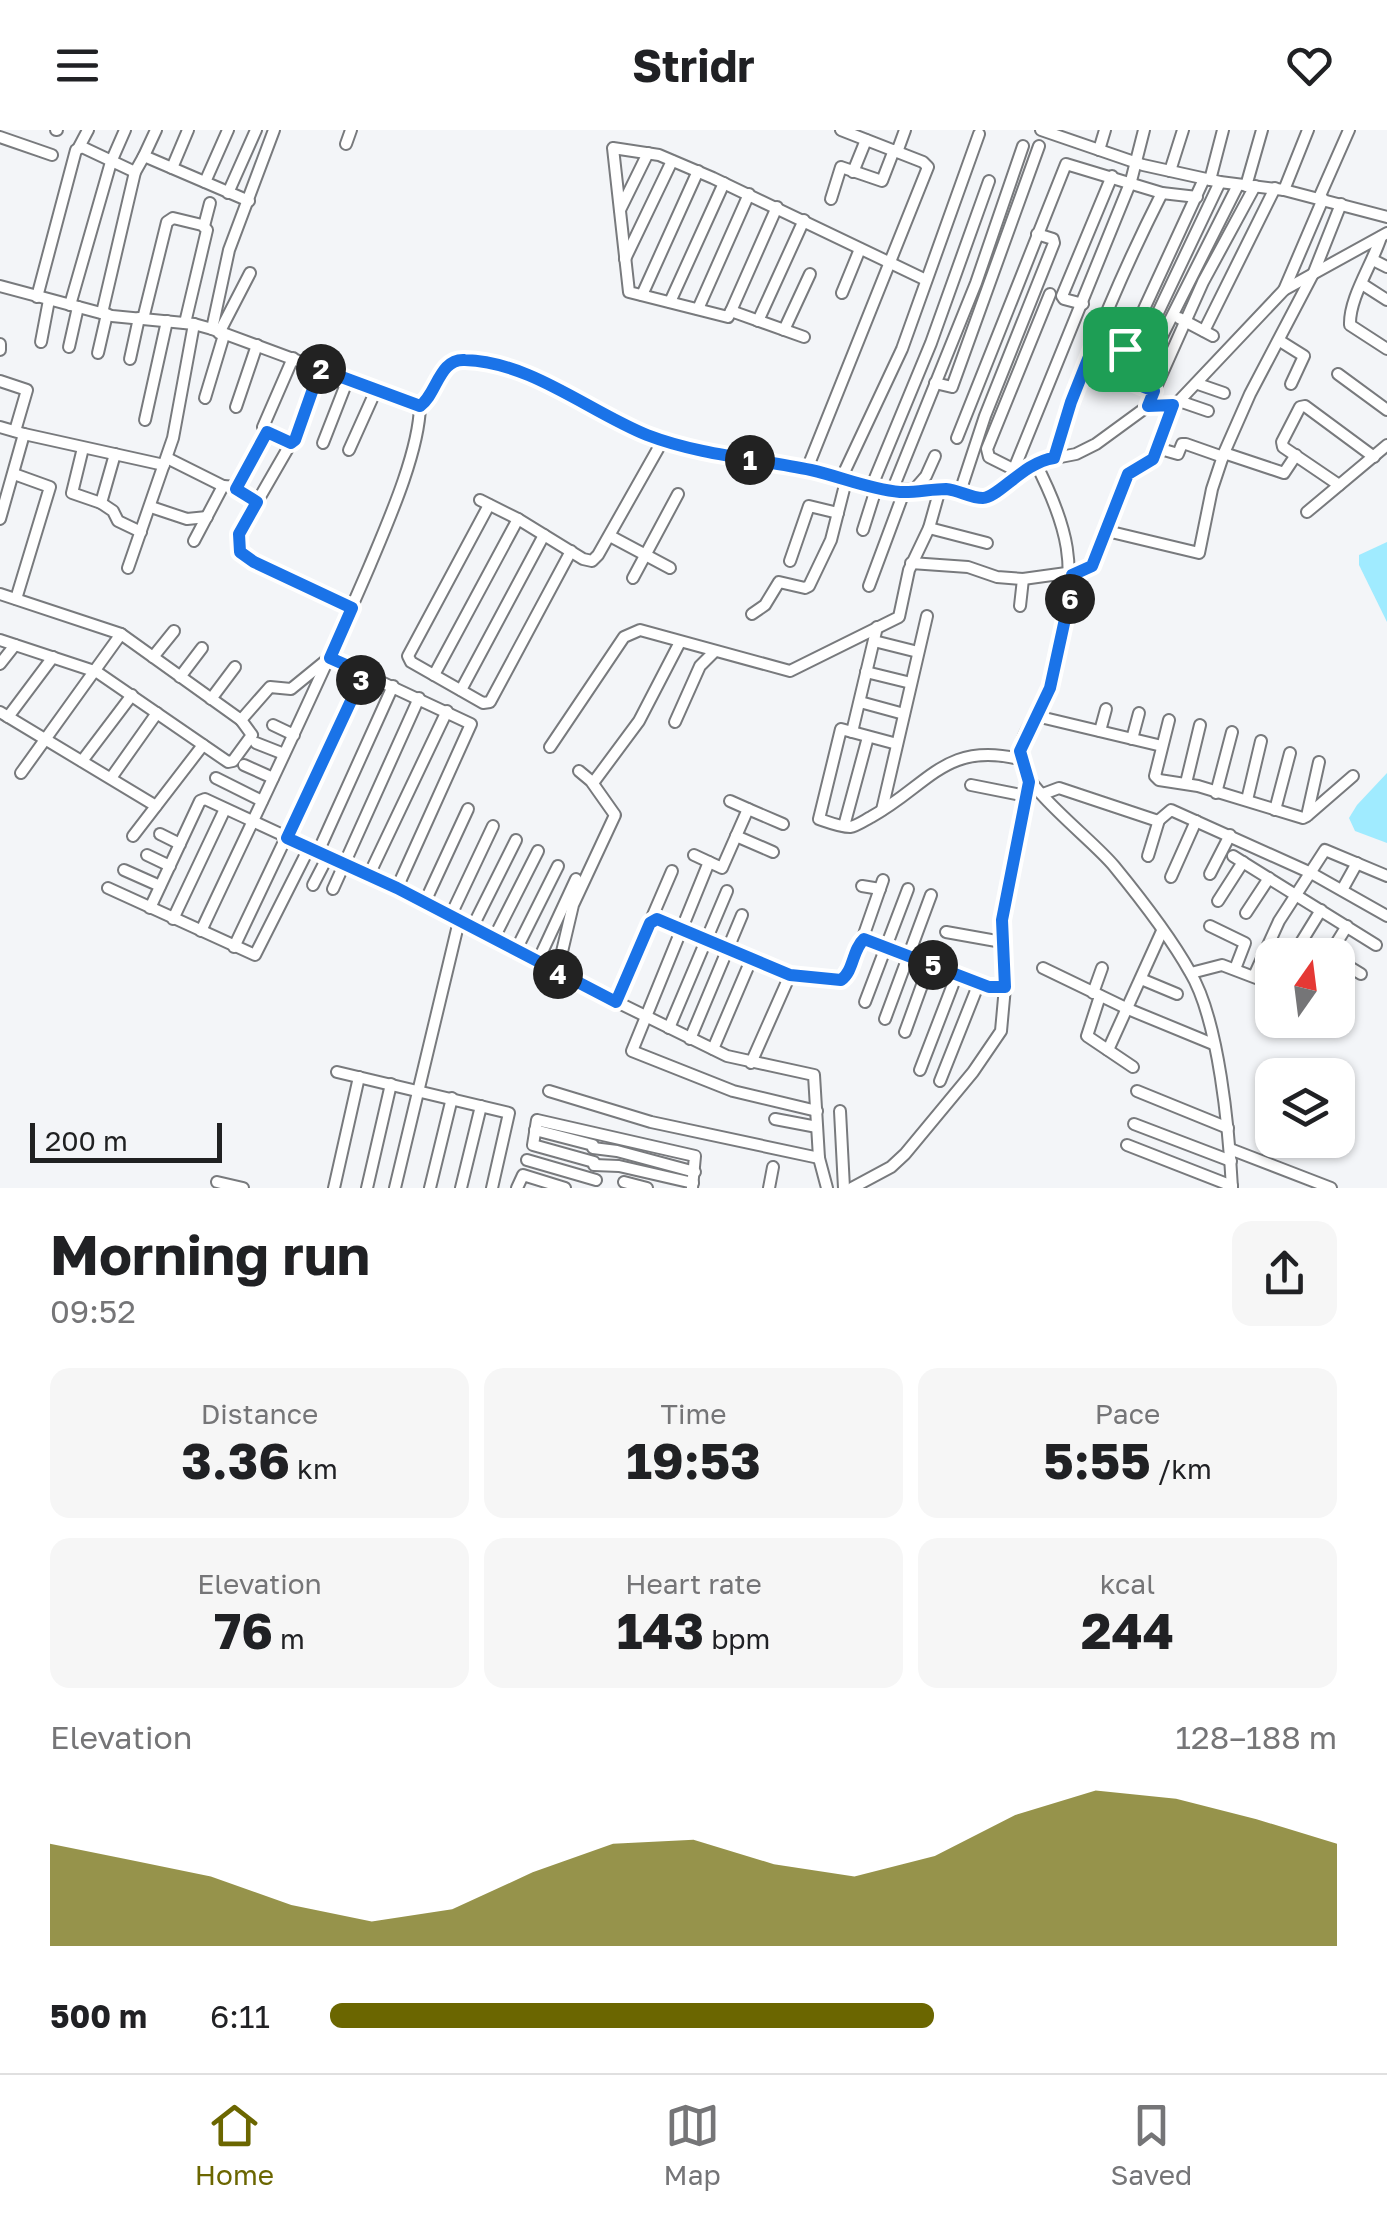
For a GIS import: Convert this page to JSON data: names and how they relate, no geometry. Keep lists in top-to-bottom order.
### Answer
{
  "scale_bar": "200 m",
  "north": "top",
  "page": {
    "header": "Stridr",
    "pins": [
      "2",
      "1",
      "6",
      "3",
      "5",
      "4"
    ],
    "scale": "200 m",
    "heading": ["Morning run", "09:52"],
    "stats": [
      ["Distance", "3.36 km"],
      ["Time", "19:53"],
      ["Pace", "5:55 /km"],
      ["Elevation", "76 m"],
      ["Heart rate", "143 bpm"],
      ["kcal", "244"]
    ],
    "chart": ["Elevation", "128–188 m"],
    "list": [
      {
        "name": "500 m",
        "note": "6:11"
      }
    ],
    "tabs": ["Home", "Map", "Saved"]
  }
}
